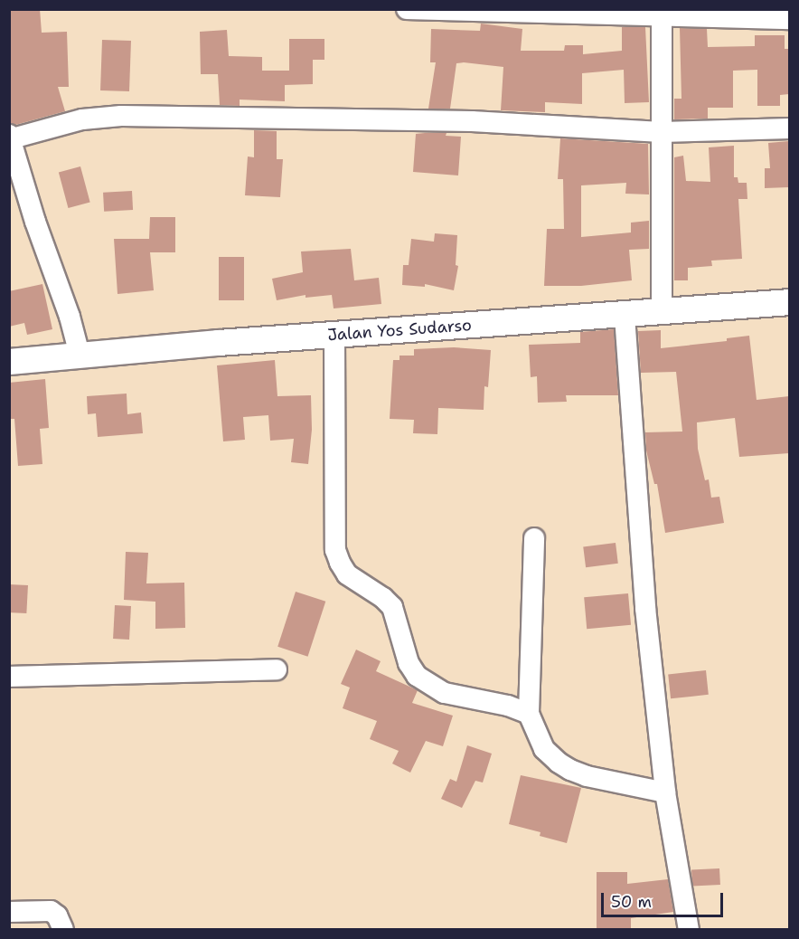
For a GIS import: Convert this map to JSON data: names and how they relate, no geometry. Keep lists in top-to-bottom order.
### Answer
{
  "streets": {
    "main road": ["Jalan Yos Sudarso"]
  },
  "scale_bar": "50 m"
}
